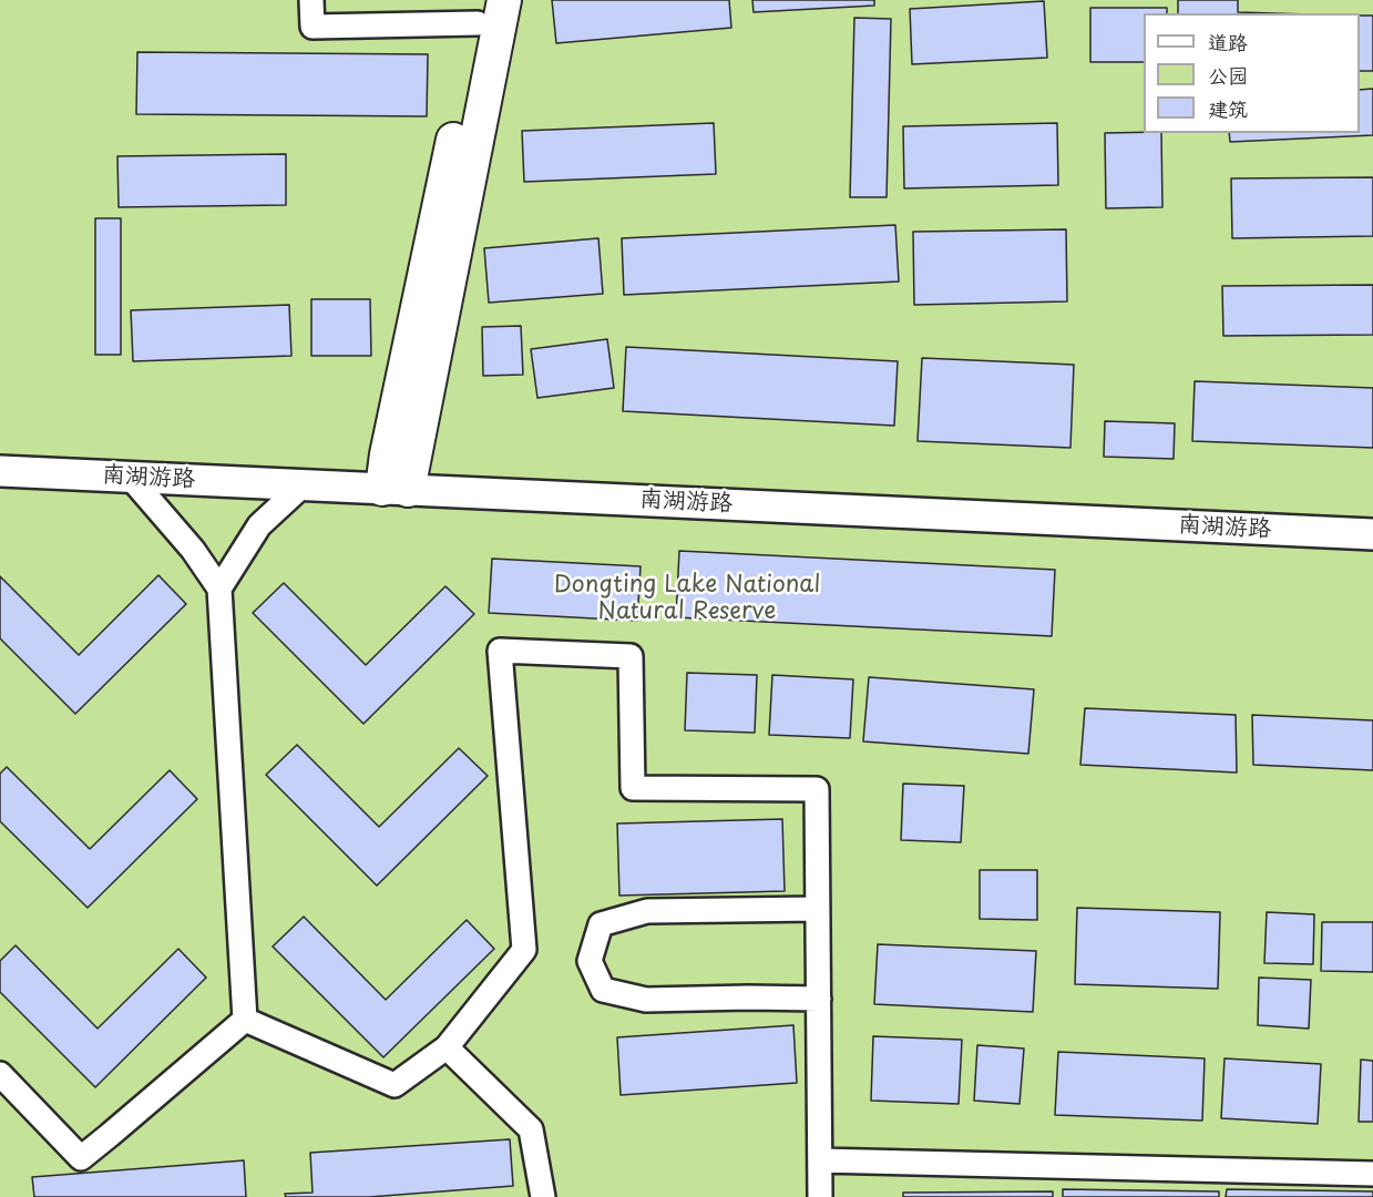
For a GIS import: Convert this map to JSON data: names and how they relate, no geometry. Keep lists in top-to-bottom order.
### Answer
{
  "streets": {
    "street": ["南湖游路"]
  },
  "parks": ["Dongting Lake National Natural Reserve"],
  "legend": ["道路", "公园", "建筑"]
}
